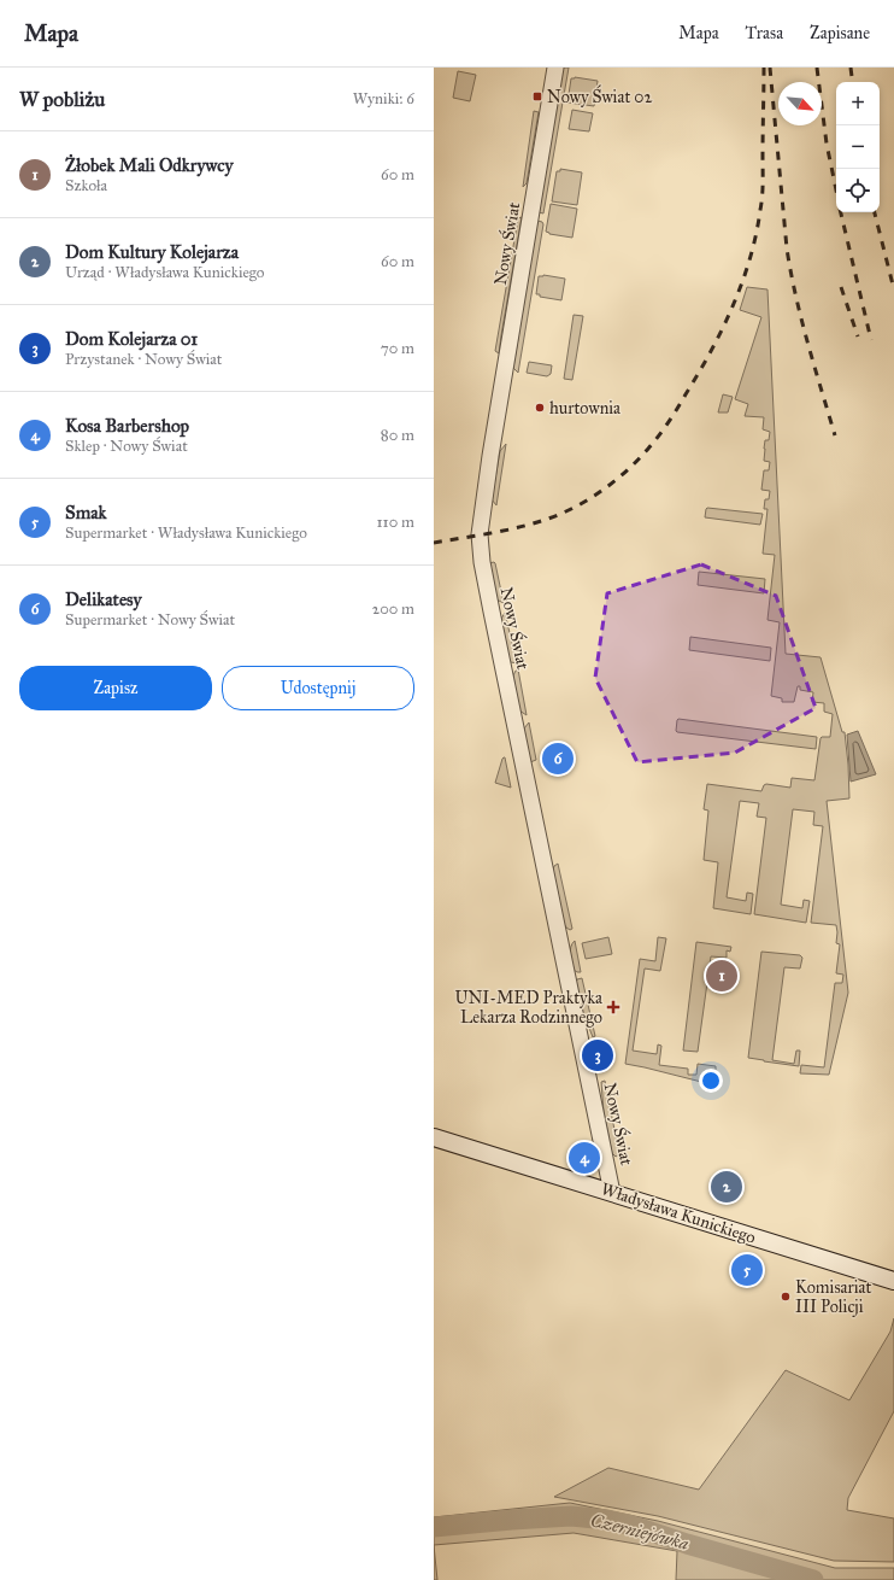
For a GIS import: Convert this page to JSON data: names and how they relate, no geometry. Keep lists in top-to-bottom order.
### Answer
{
  "streets": {
    "main road": ["Władysława Kunickiego"],
    "street": ["Nowy Świat"]
  },
  "crossings": [
    ["Nowy Świat", "Władysława Kunickiego"]
  ],
  "water": ["Czerniejówka"],
  "places": {
    "transit": ["Nowy Świat 02"],
    "other": ["hurtownia", "Komisariat III Policji"],
    "health": ["UNI-MED Praktyka Lekarza Rodzinnego"]
  },
  "north": "bottom right",
  "page": {
    "header": "Mapa",
    "nav": ["Mapa", "Trasa", "Zapisane"],
    "heading": ["W pobliżu", "Wyniki: 6"],
    "map_buttons": ["+", "−"],
    "list": [
      {
        "mark": "1",
        "name": "Żłobek Mali Odkrywcy",
        "note": "Szkoła",
        "value": "60 m"
      },
      {
        "mark": "2",
        "name": "Dom Kultury Kolejarza",
        "note": "Urząd · Władysława Kunickiego",
        "value": "60 m"
      },
      {
        "mark": "3",
        "name": "Dom Kolejarza 01",
        "note": "Przystanek · Nowy Świat",
        "value": "70 m"
      },
      {
        "mark": "4",
        "name": "Kosa Barbershop",
        "note": "Sklep · Nowy Świat",
        "value": "80 m"
      },
      {
        "mark": "5",
        "name": "Smak",
        "note": "Supermarket · Władysława Kunickiego",
        "value": "110 m"
      },
      {
        "mark": "6",
        "name": "Delikatesy",
        "note": "Supermarket · Nowy Świat",
        "value": "200 m"
      }
    ],
    "buttons": ["Zapisz", "Udostępnij"],
    "pins": [
      "6",
      "1",
      "3",
      "4",
      "2",
      "5"
    ]
  }
}
